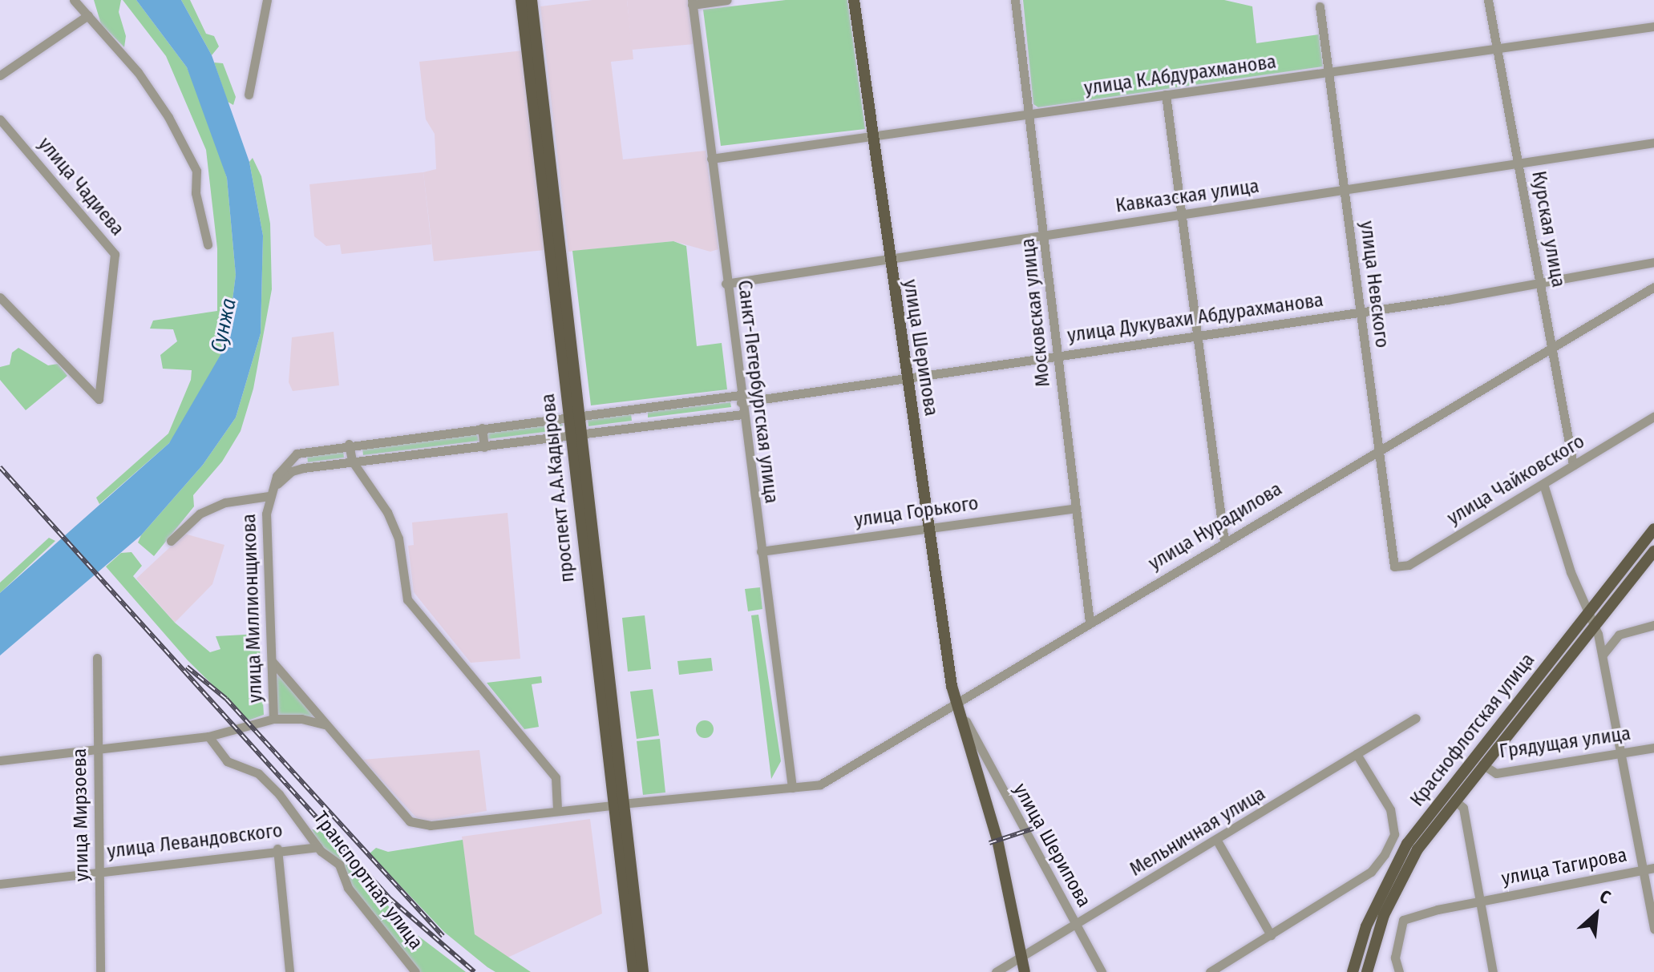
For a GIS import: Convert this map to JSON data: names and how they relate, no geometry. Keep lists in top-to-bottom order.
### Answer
{
  "streets": {
    "main road": ["улица Шерипова", "проспект А.А.Кадырова", "Краснофлотская улица"],
    "street": [
      "улица К.Абдурахманова",
      "улица Чадиева",
      "Кавказская улица",
      "Курская улица",
      "улица Невского",
      "Московская улица",
      "улица Дукувахи Абдурахманова",
      "Санкт-Петербургская улица",
      "улица Чайковского",
      "улица Горького",
      "улица Нурадилова",
      "улица Миллионщикова",
      "Грядущая улица",
      "улица Мирзоева",
      "Мельничная улица",
      "улица Левандовского",
      "улица Тагирова",
      "Транспортная улица"
    ]
  },
  "crossings": [
    ["улица К.Абдурахманова", "Курская улица"],
    ["улица К.Абдурахманова", "улица Невского"],
    ["улица К.Абдурахманова", "Московская улица"],
    ["улица К.Абдурахманова", "улица Шерипова"],
    ["улица К.Абдурахманова", "Санкт-Петербургская улица"],
    ["Кавказская улица", "Курская улица"],
    ["Кавказская улица", "улица Невского"],
    ["Кавказская улица", "Московская улица"],
    ["Кавказская улица", "улица Шерипова"],
    ["Кавказская улица", "Санкт-Петербургская улица"],
    ["Курская улица", "улица Дукувахи Абдурахманова"],
    ["Курская улица", "улица Чайковского"],
    ["Курская улица", "улица Нурадилова"],
    ["улица Невского", "улица Дукувахи Абдурахманова"],
    ["улица Невского", "улица Чайковского"],
    ["улица Невского", "улица Нурадилова"],
    ["Московская улица", "улица Дукувахи Абдурахманова"],
    ["Московская улица", "улица Горького"],
    ["Московская улица", "улица Нурадилова"],
    ["улица Дукувахи Абдурахманова", "улица Шерипова"],
    ["улица Дукувахи Абдурахманова", "Санкт-Петербургская улица"],
    ["улица Дукувахи Абдурахманова", "проспект А.А.Кадырова"],
    ["улица Шерипова", "улица Горького"],
    ["улица Шерипова", "улица Нурадилова"],
    ["улица Шерипова", "Мельничная улица"],
    ["Санкт-Петербургская улица", "улица Горького"],
    ["Санкт-Петербургская улица", "улица Нурадилова"],
    ["проспект А.А.Кадырова", "улица Нурадилова"],
    ["улица Нурадилова", "улица Миллионщикова"],
    ["Краснофлотская улица", "Грядущая улица"],
    ["улица Мирзоева", "улица Левандовского"],
    ["улица Левандовского", "Транспортная улица"]
  ],
  "water": ["Сунжа"],
  "north": "top right"
}
